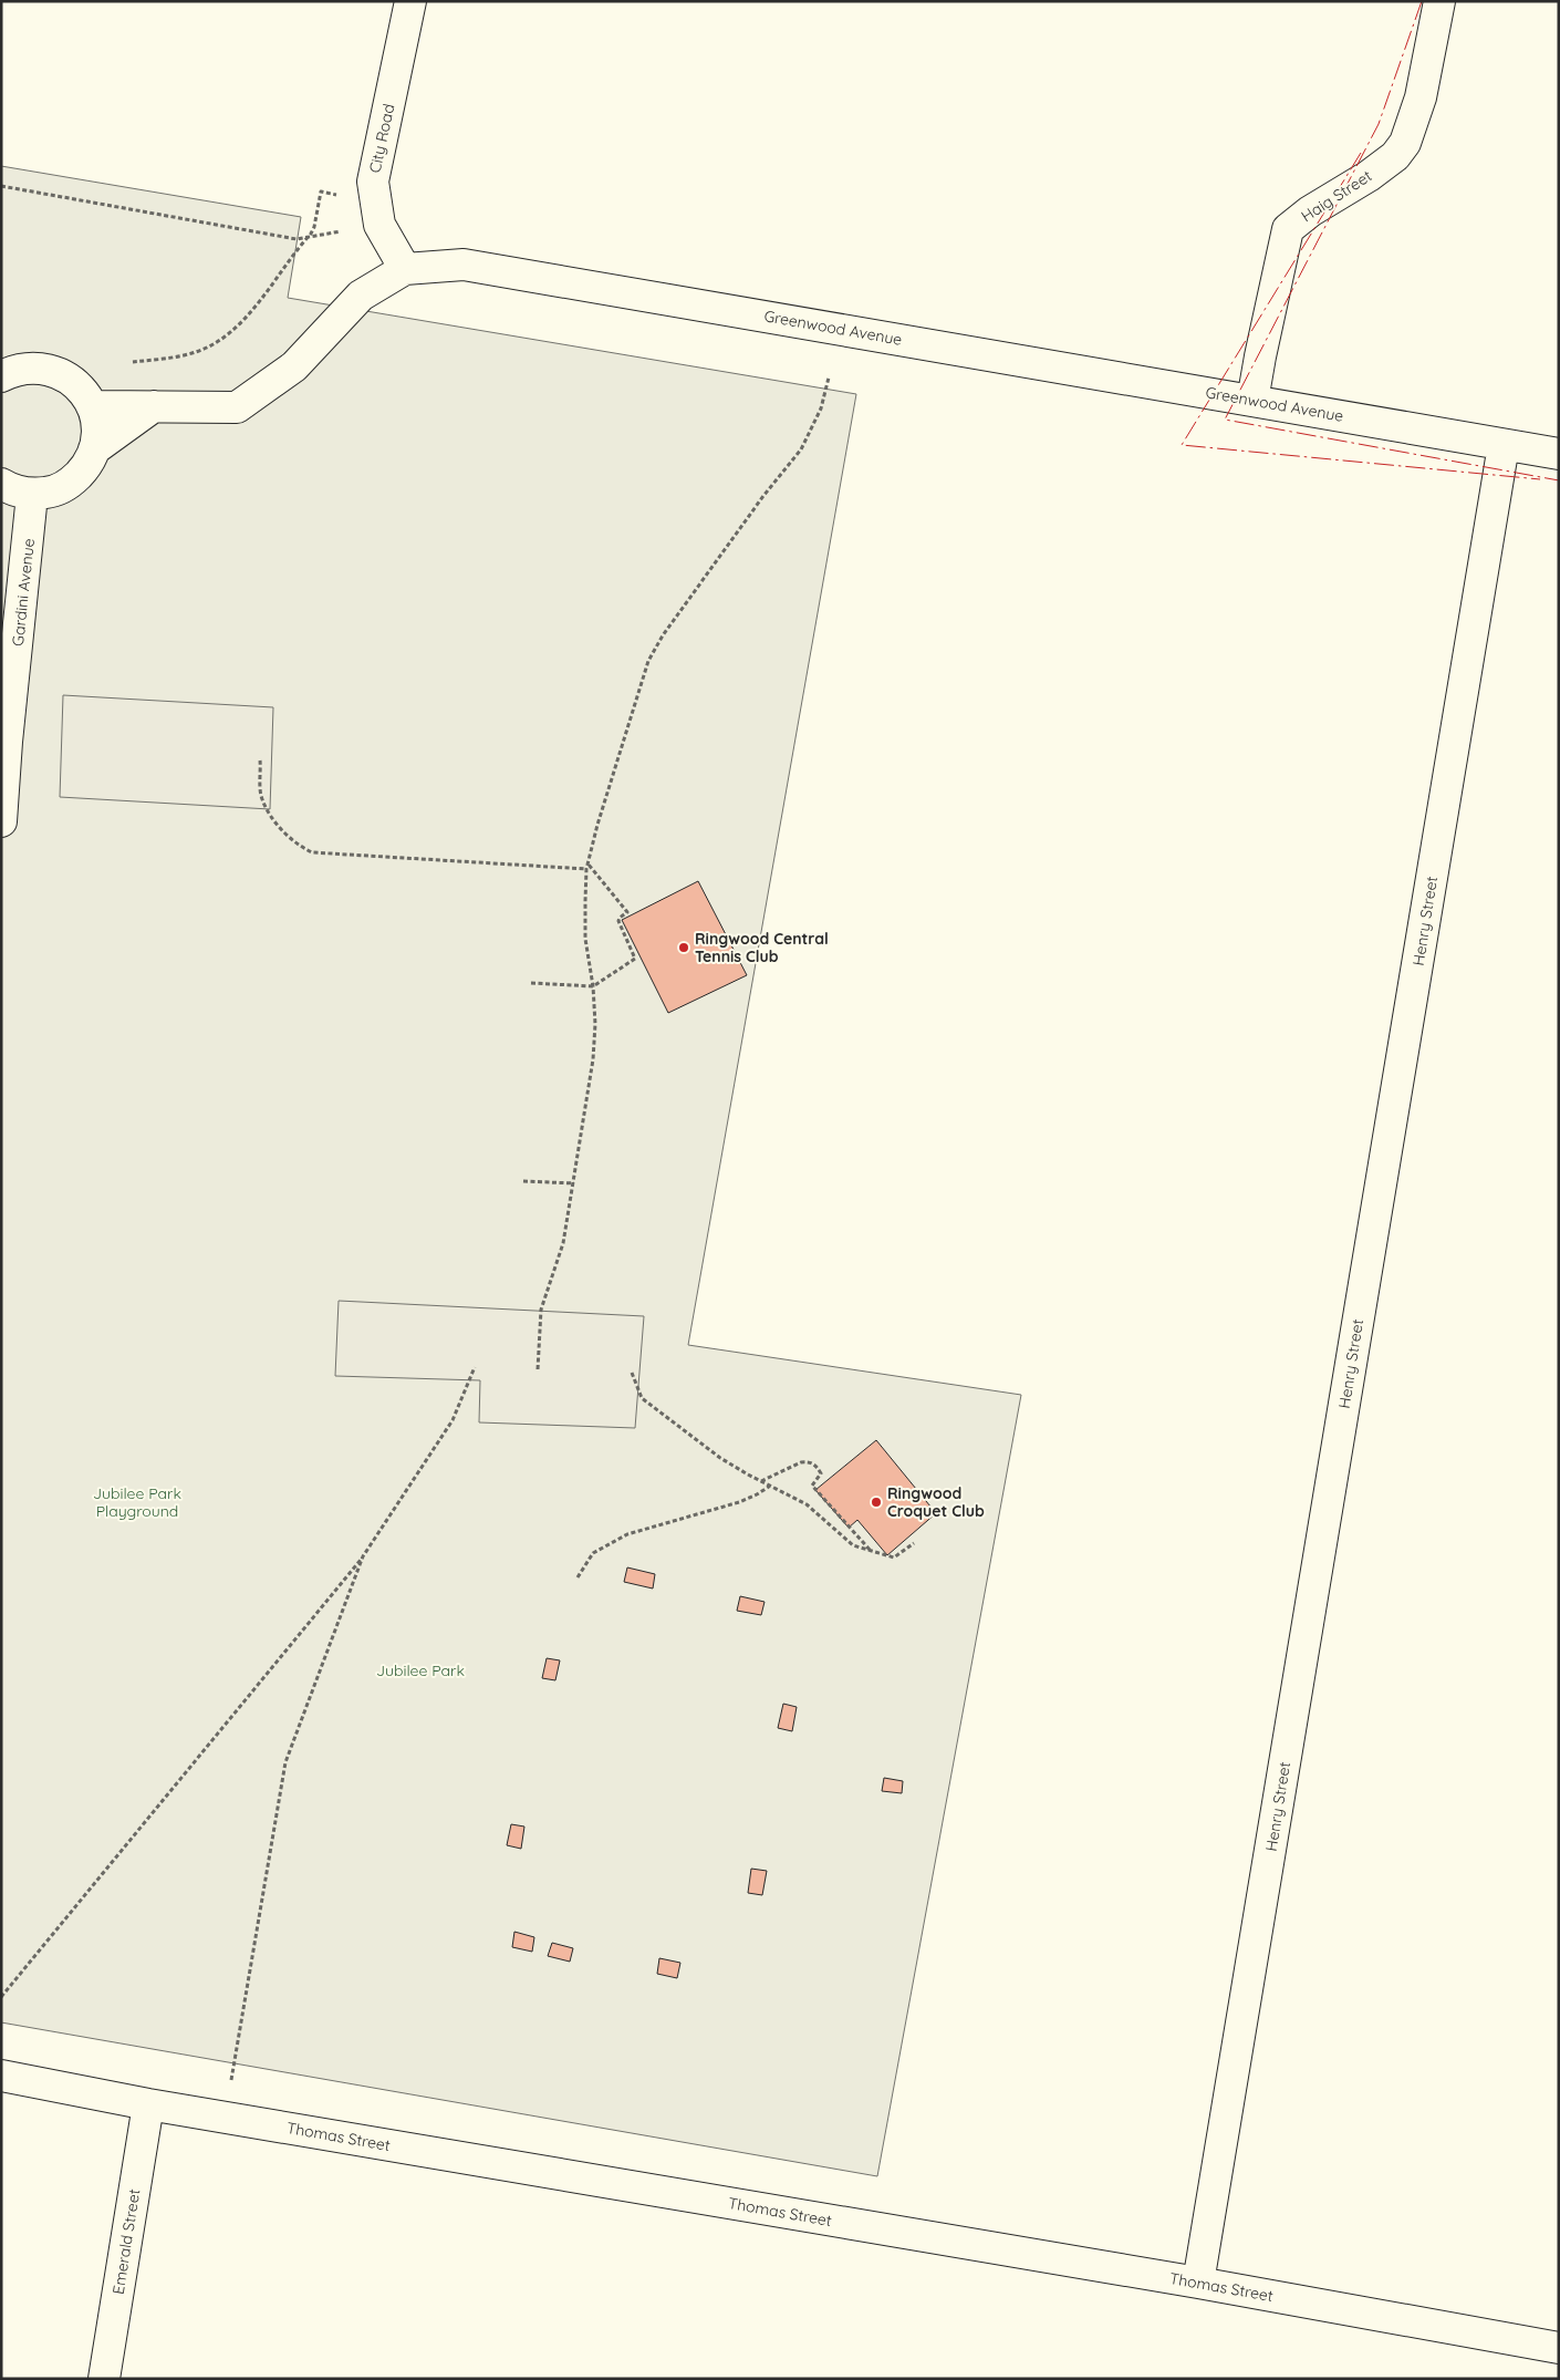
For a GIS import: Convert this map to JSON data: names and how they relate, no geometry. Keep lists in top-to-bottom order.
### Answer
{
  "streets": {
    "street": [
      "City Road",
      "Haig Street",
      "Greenwood Avenue",
      "Gardini Avenue",
      "Henry Street",
      "Thomas Street",
      "Emerald Street"
    ]
  },
  "crossings": [
    ["City Road", "Greenwood Avenue"],
    ["Haig Street", "Greenwood Avenue"],
    ["Greenwood Avenue", "Henry Street"],
    ["Henry Street", "Thomas Street"],
    ["Thomas Street", "Emerald Street"]
  ],
  "parks": ["Jubilee Park Playground", "Jubilee Park"],
  "places": ["Ringwood Central Tennis Club", "Ringwood Croquet Club"]
}
